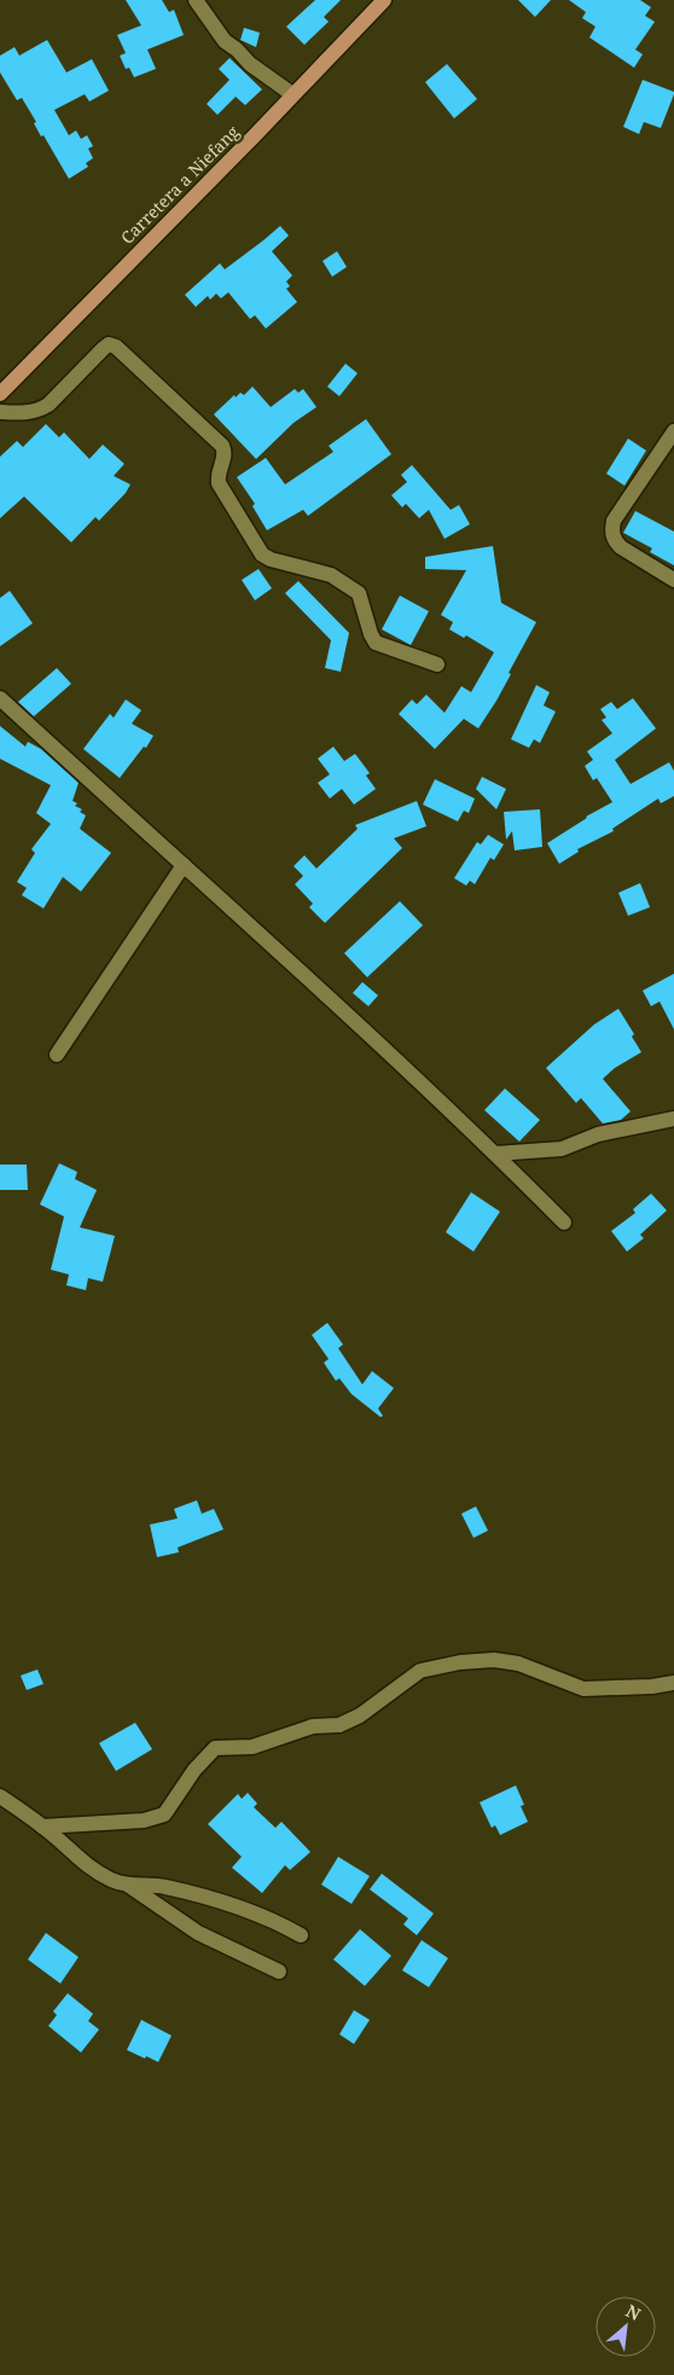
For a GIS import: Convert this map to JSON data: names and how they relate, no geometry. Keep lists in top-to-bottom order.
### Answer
{
  "streets": {
    "main road": ["Carretera a Niefang"]
  },
  "north": "top right"
}
